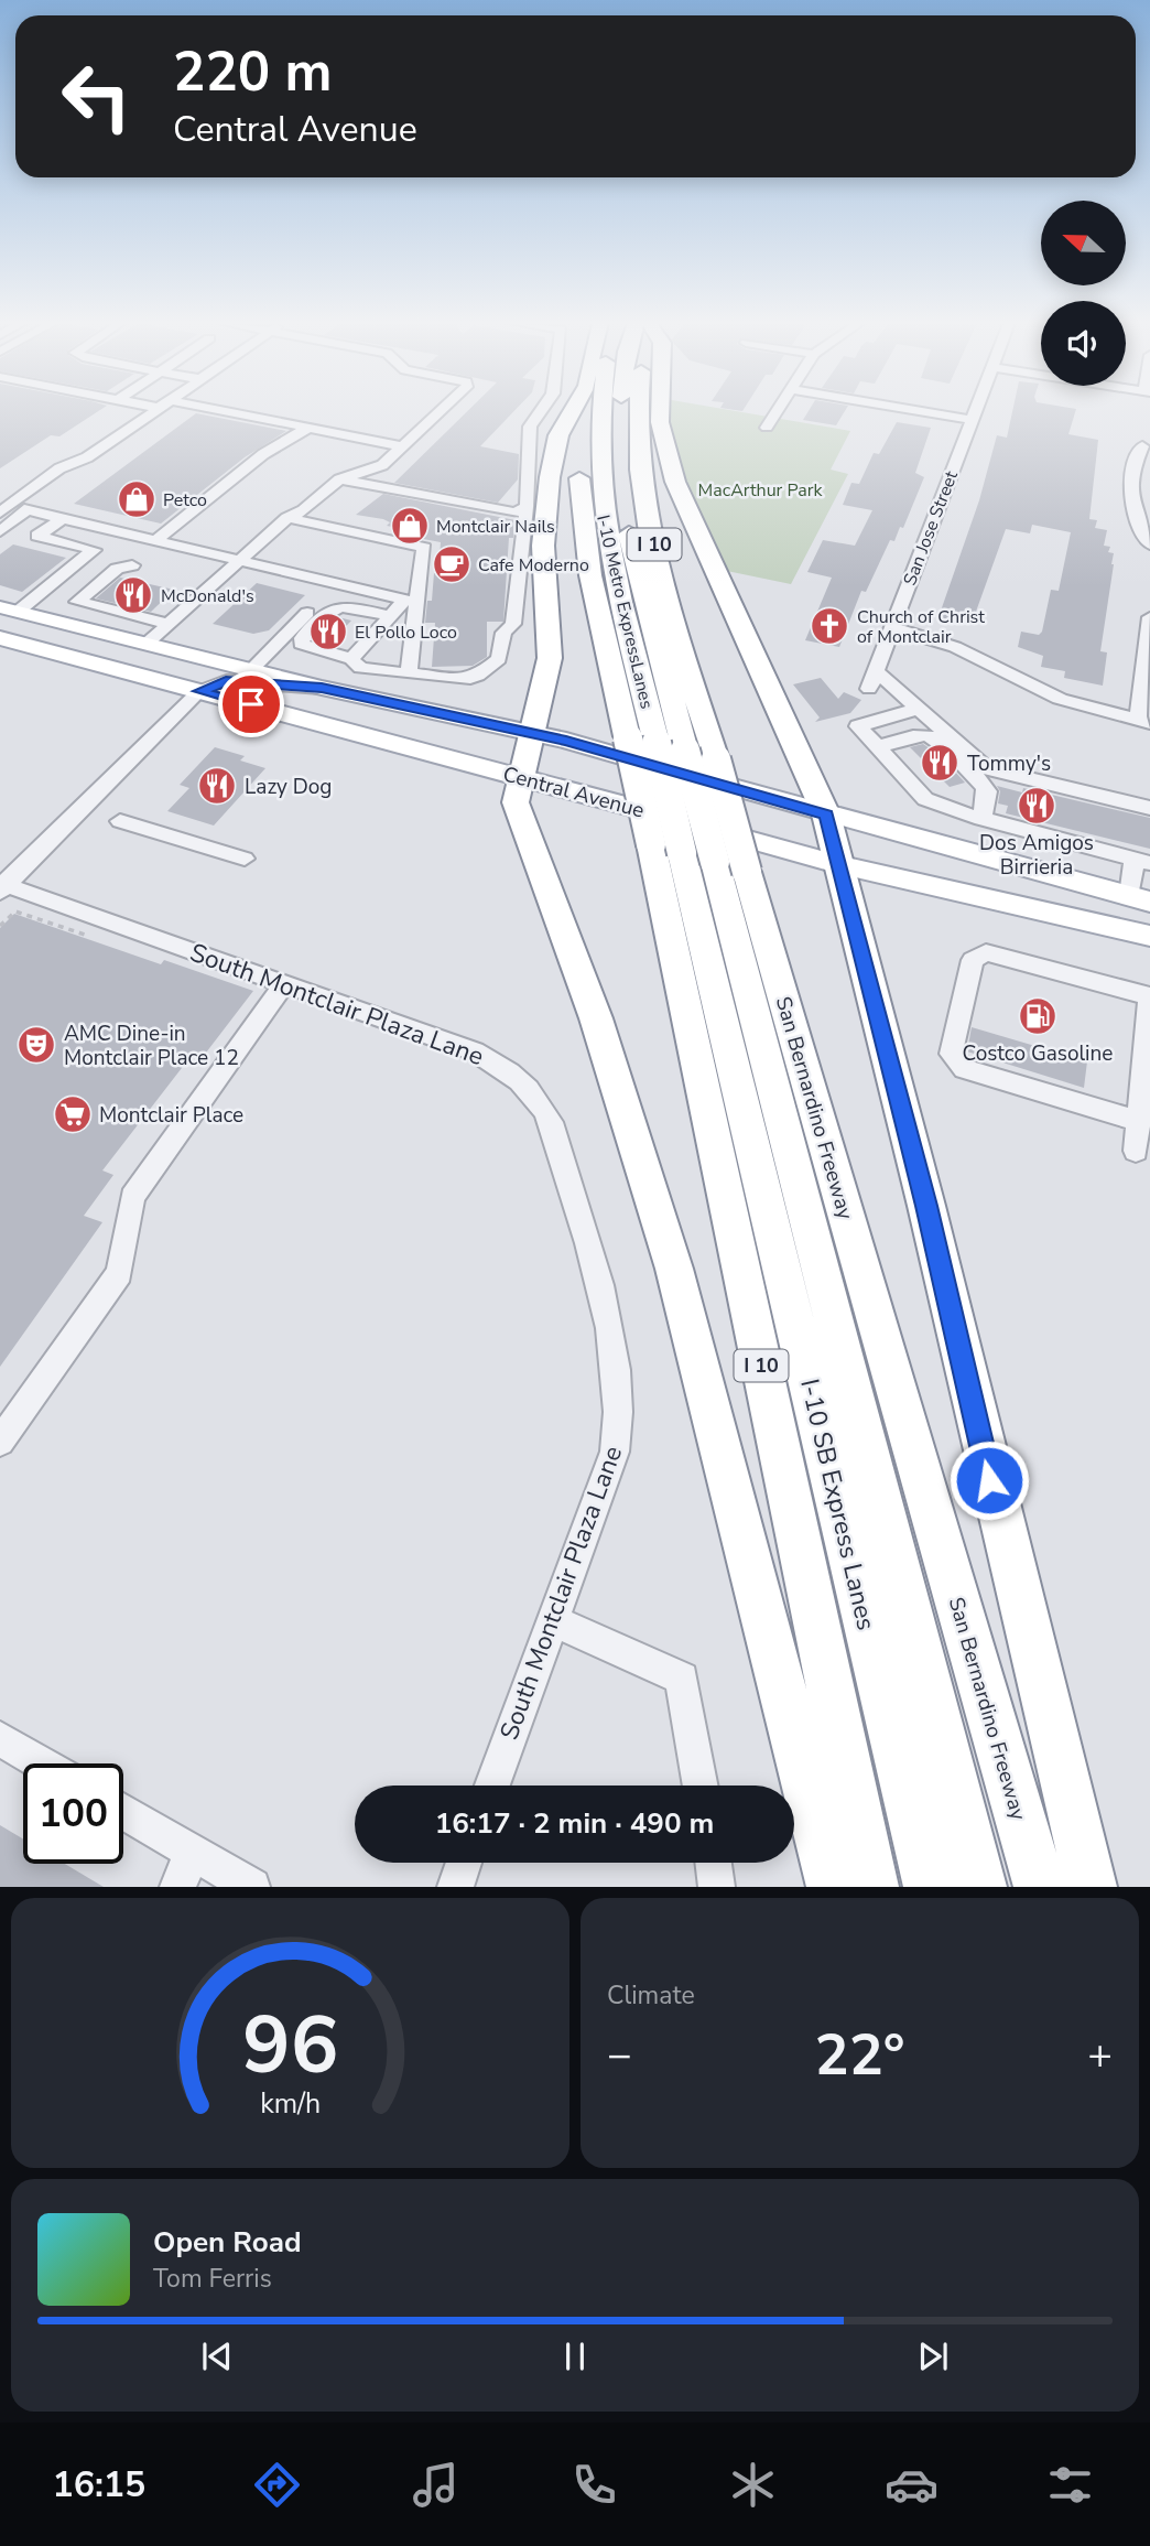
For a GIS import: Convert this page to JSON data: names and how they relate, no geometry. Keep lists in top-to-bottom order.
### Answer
{
  "streets": {
    "highway": [
      "I 10",
      "I-10 Metro ExpressLanes",
      "San Bernardino Freeway",
      "I-10 SB Express Lanes"
    ],
    "main road": ["Central Avenue"],
    "street": ["San Jose Street", "South Montclair Plaza Lane"]
  },
  "crossings": [
    ["I-10 Metro ExpressLanes", "San Bernardino Freeway"],
    ["I-10 Metro ExpressLanes", "I-10 SB Express Lanes"],
    ["San Bernardino Freeway", "I-10 SB Express Lanes"]
  ],
  "parks": ["MacArthur Park"],
  "places": {
    "shop": ["Petco", "Montclair Nails"],
    "cafe": ["Cafe Moderno"],
    "restaurant": [
      "McDonald's",
      "El Pollo Loco",
      "Tommy's",
      "Lazy Dog",
      "Dos Amigos Birrieria"
    ],
    "church": ["Church of Christ of Montclair"],
    "fuel station": ["Costco Gasoline"],
    "theatre": ["AMC Dine-in Montclair Place 12"],
    "supermarket": ["Montclair Place"]
  },
  "north": "left",
  "page": {
    "turn": ["220 m", "Central Avenue"],
    "limit": "100",
    "trip": "16:17 · 2 min · 490 m",
    "tile": "Climate",
    "heat": ["−", "22°", "+"],
    "song": ["Open Road", "Tom Ferris"],
    "tabs": "16:15",
    "gauge": ["96", "km/h"]
  }
}
